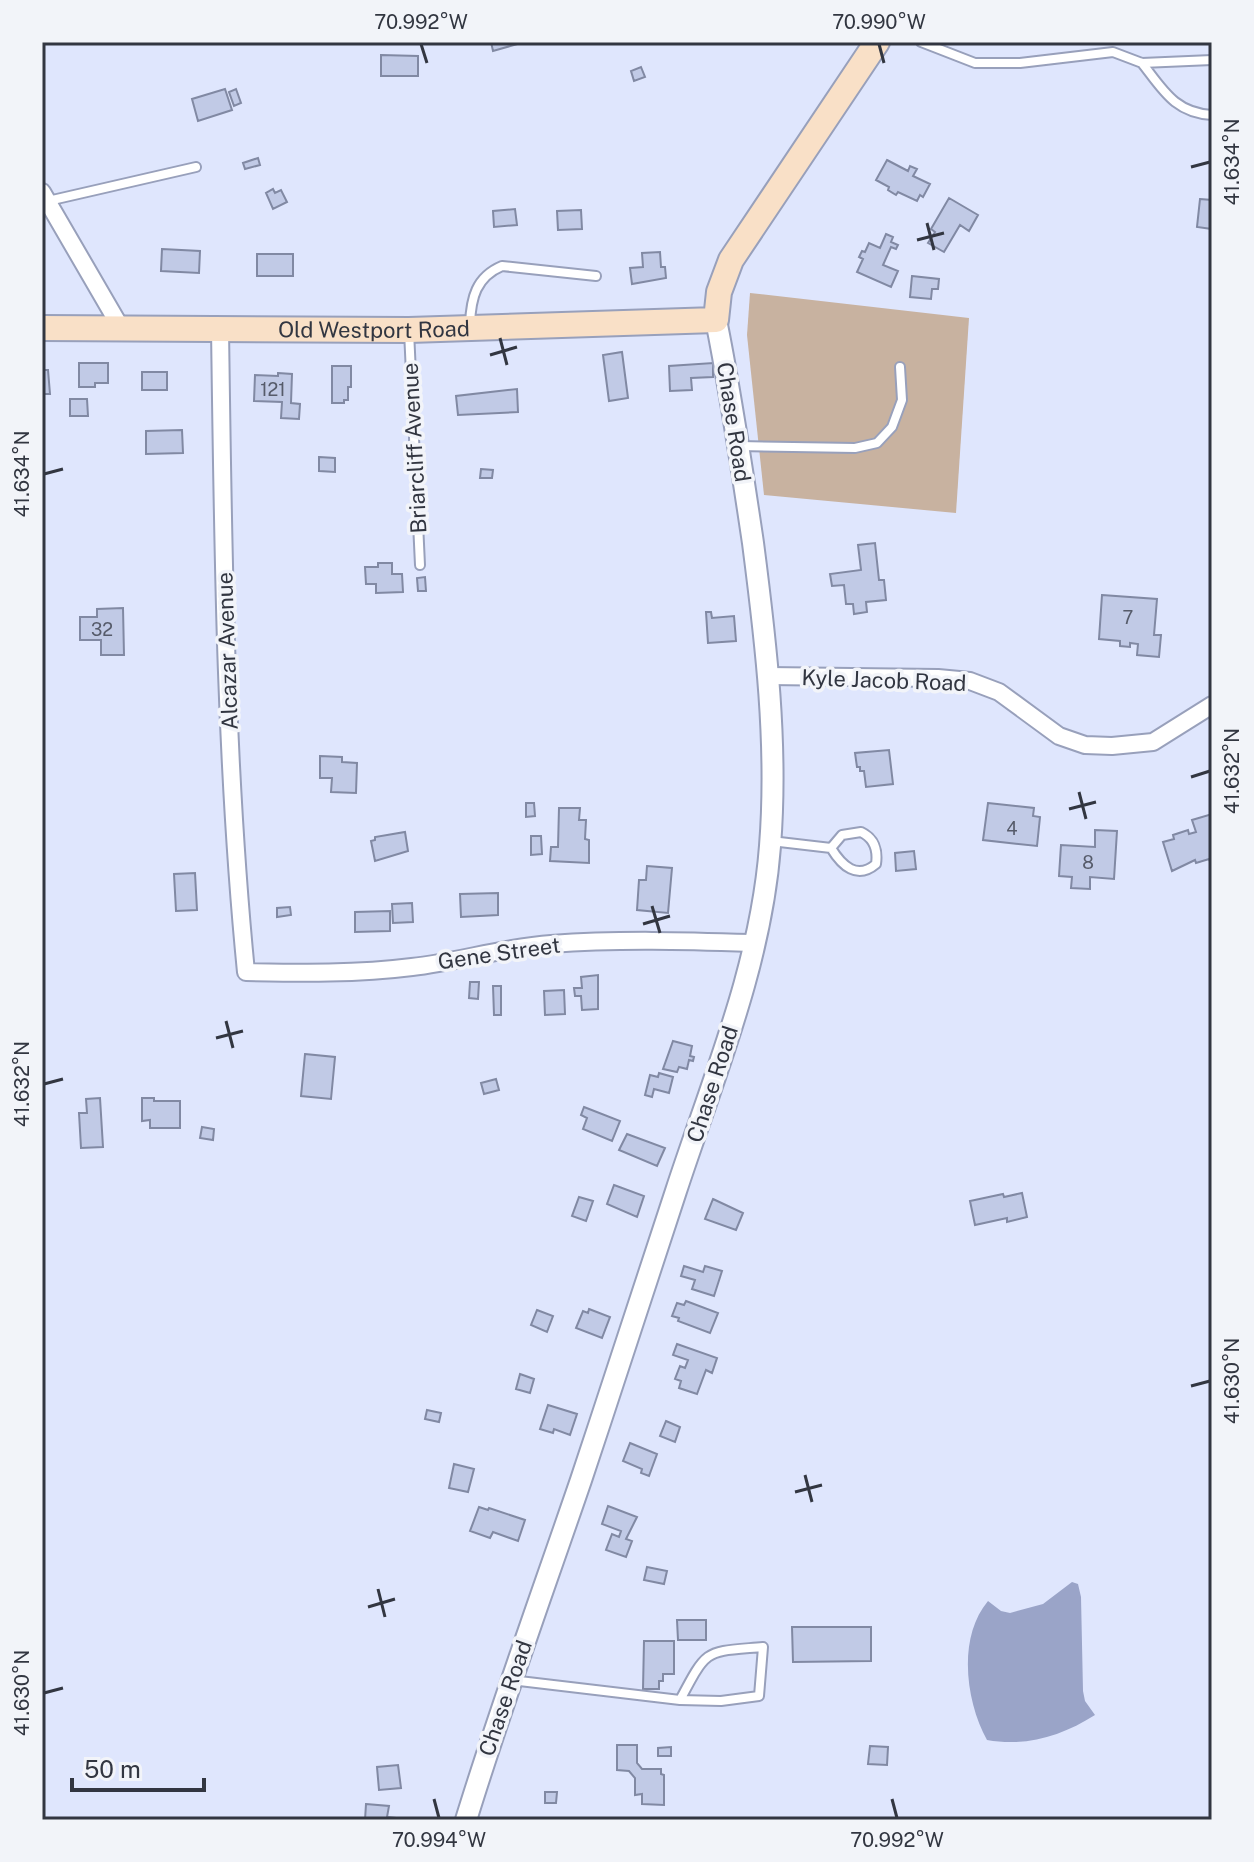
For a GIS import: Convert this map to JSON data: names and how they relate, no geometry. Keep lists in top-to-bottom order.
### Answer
{
  "streets": {
    "main road": ["Old Westport Road"],
    "street": [
      "Chase Road",
      "Alcazar Avenue",
      "Kyle Jacob Road",
      "Gene Street"
    ],
    "lane": ["Briarcliff Avenue"]
  },
  "crossings": [
    ["Old Westport Road", "Chase Road"],
    ["Old Westport Road", "Briarcliff Avenue"],
    ["Old Westport Road", "Alcazar Avenue"],
    ["Chase Road", "Kyle Jacob Road"],
    ["Chase Road", "Gene Street"],
    ["Alcazar Avenue", "Gene Street"]
  ],
  "house_numbers": [
    "121",
    "7",
    "32",
    "4",
    "8"
  ],
  "scale_bar": "50 m",
  "coordinates": [
    "70.992°W",
    "70.990°W",
    "41.634°N",
    "41.632°N",
    "41.630°N",
    "70.994°W"
  ]
}
